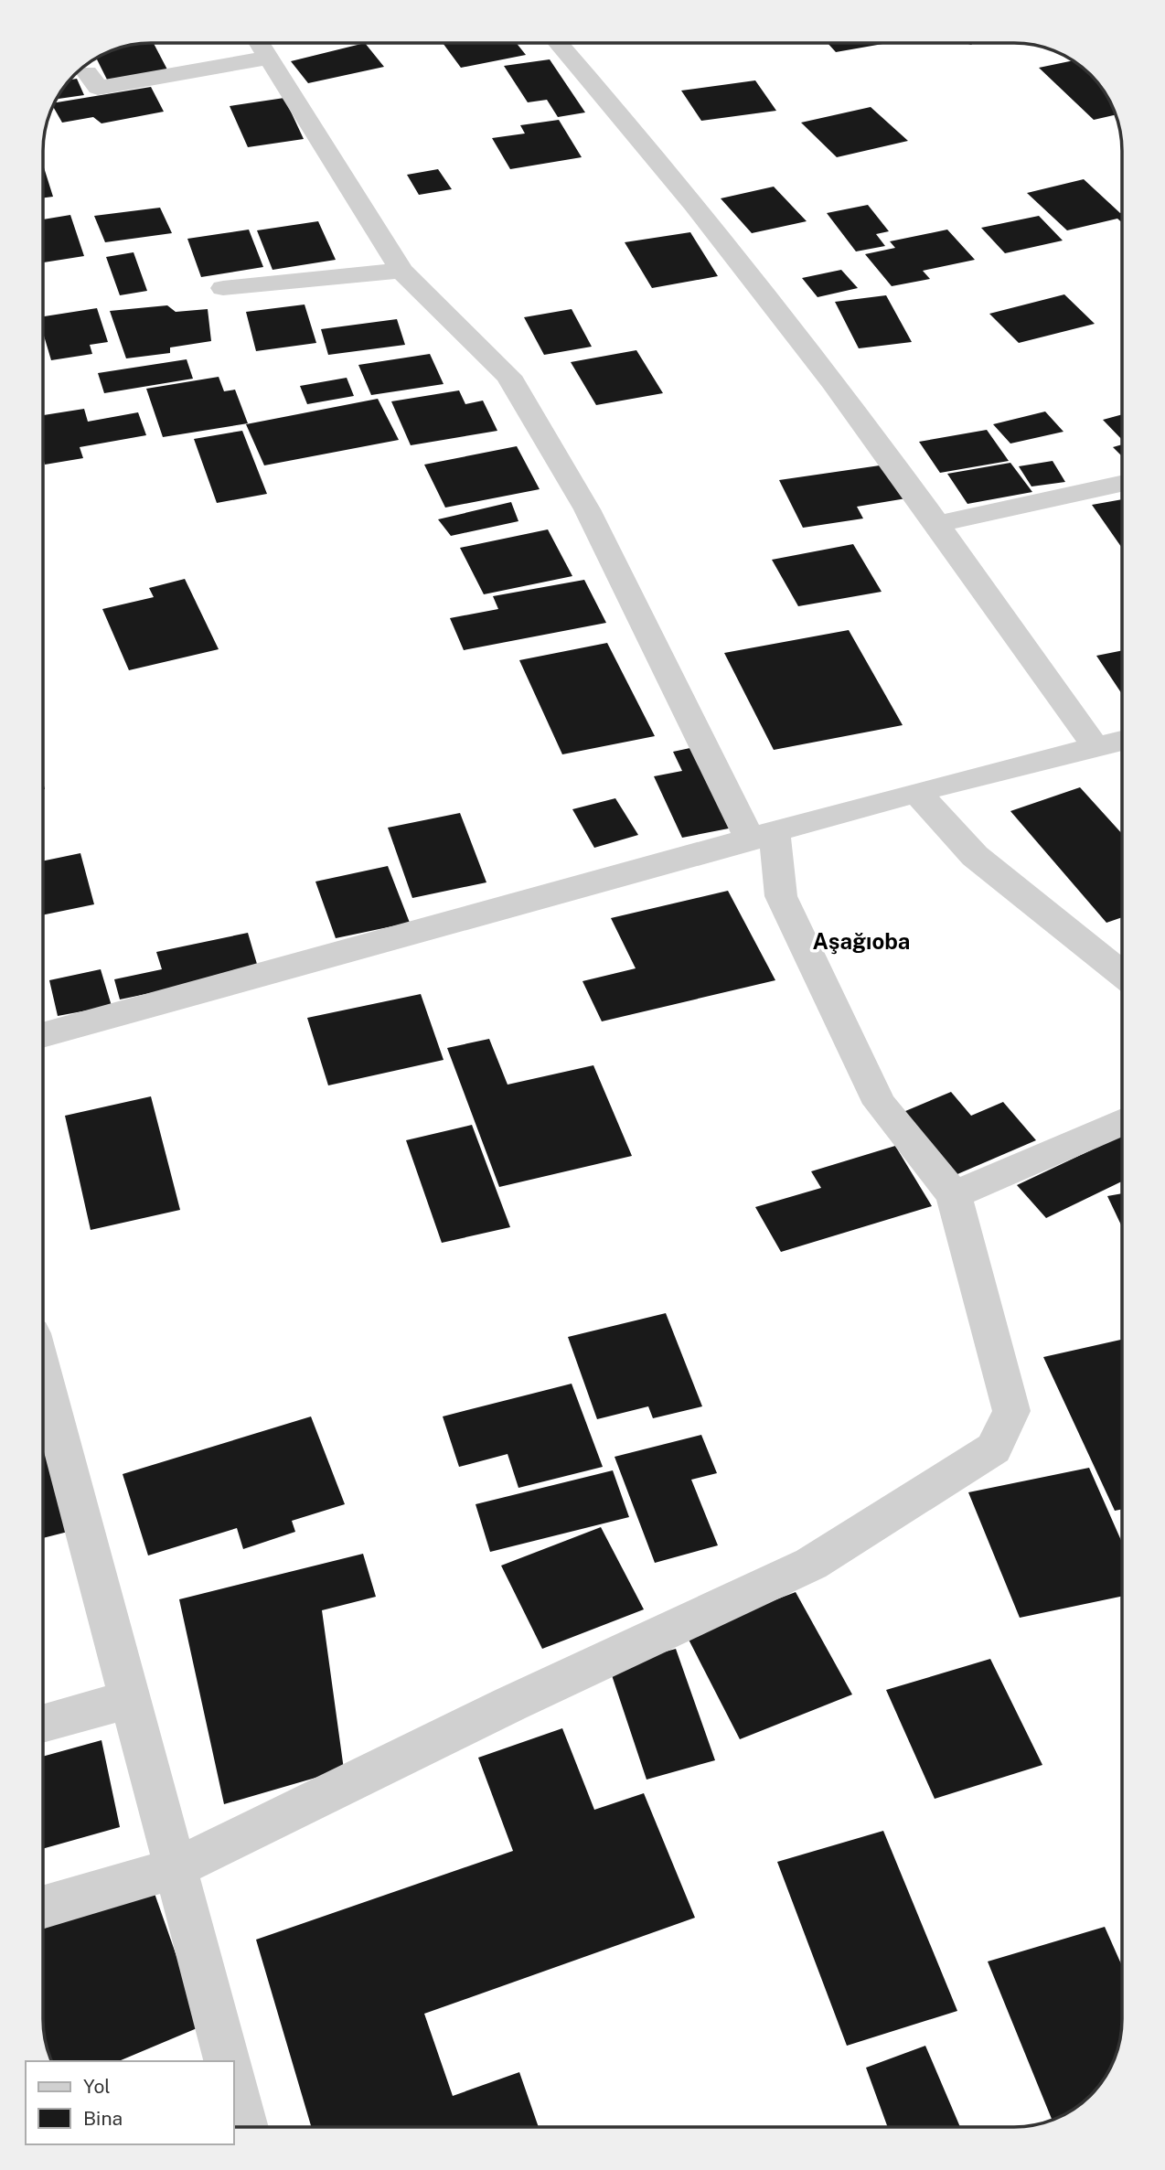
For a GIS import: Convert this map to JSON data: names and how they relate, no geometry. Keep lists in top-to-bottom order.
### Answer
{
  "districts": ["Aşağıoba"],
  "legend": ["Yol", "Bina"]
}
